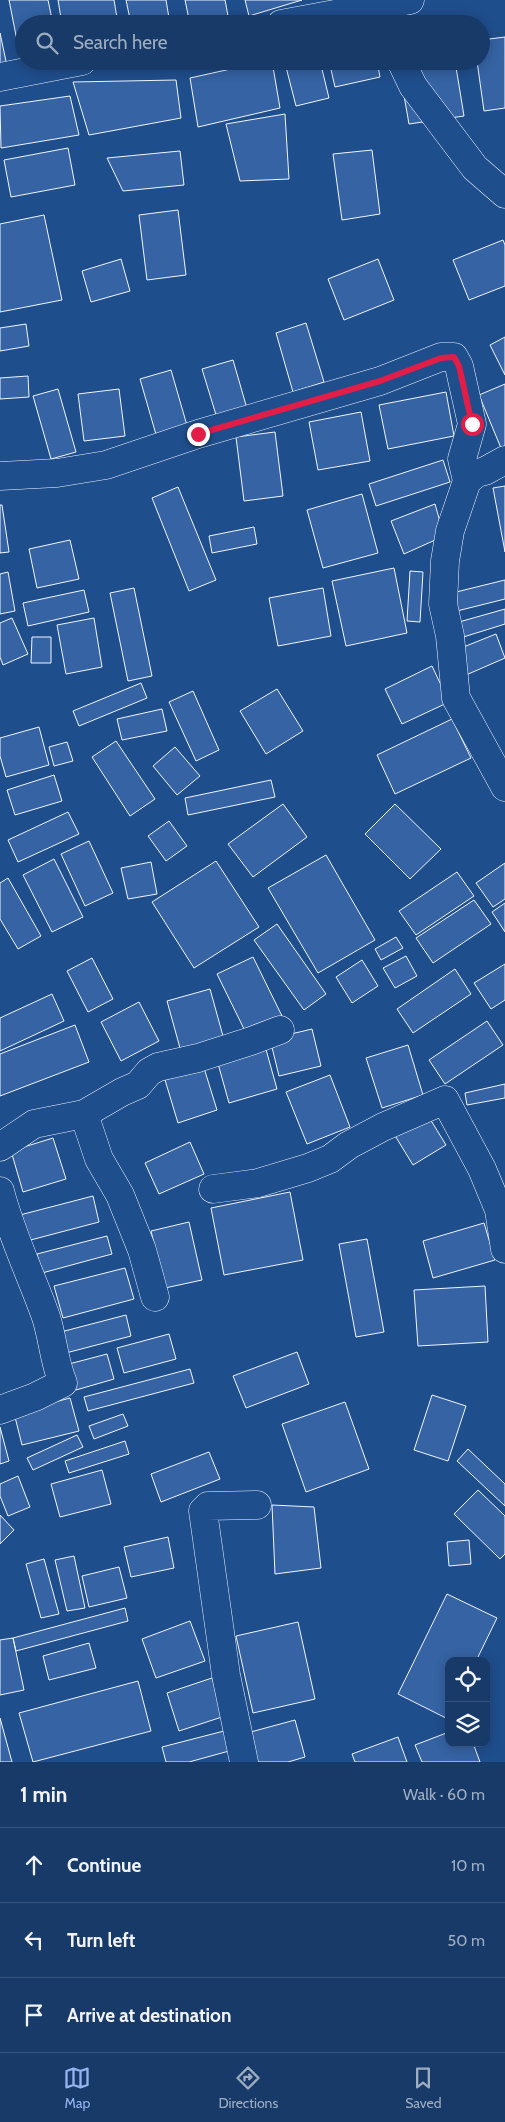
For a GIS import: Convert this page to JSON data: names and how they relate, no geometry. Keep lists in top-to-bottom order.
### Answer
{
  "page": {
    "search": "Search here",
    "heading": ["1 min", "Walk · 60 m"],
    "list": [
      ["Continue", "10 m"],
      ["Turn left", "50 m"],
      "Arrive at destination"
    ],
    "nav": ["Map", "Directions", "Saved"]
  }
}
